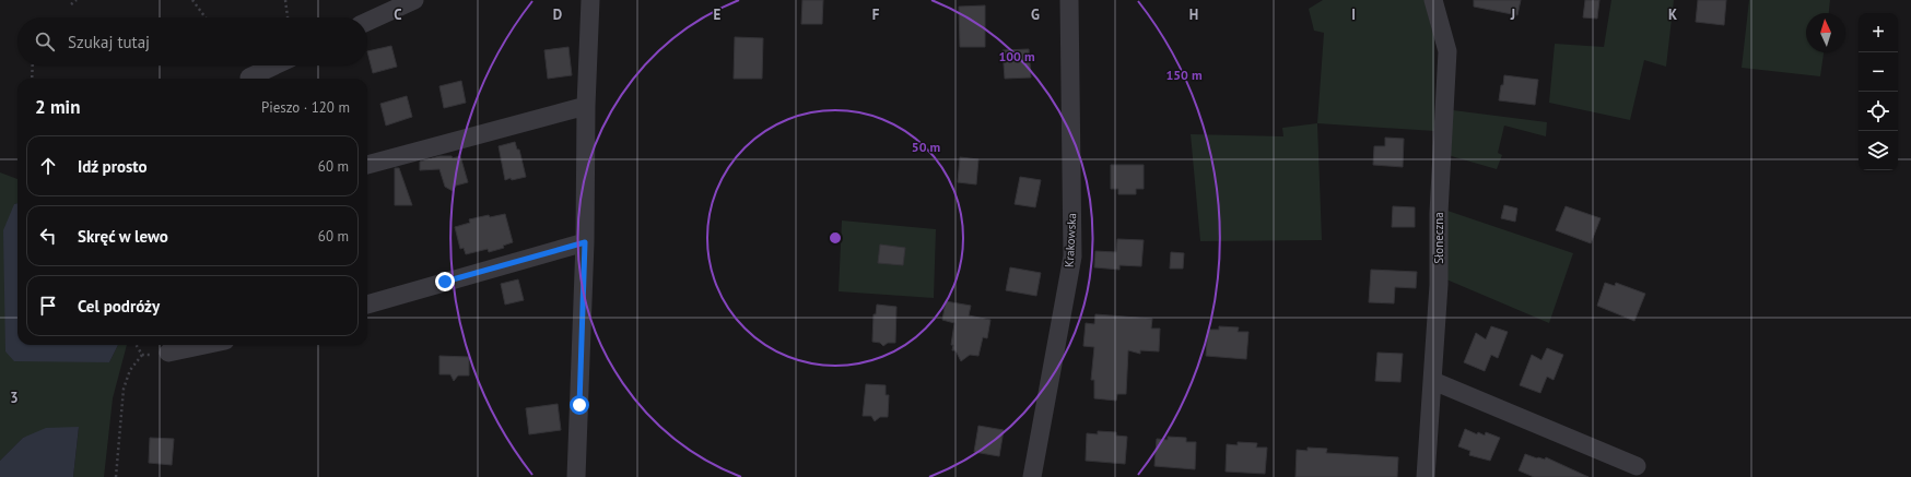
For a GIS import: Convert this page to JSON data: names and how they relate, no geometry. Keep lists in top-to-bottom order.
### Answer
{
  "streets": {
    "street": ["Słoneczna", "Krakowska"]
  },
  "north": "top",
  "page": {
    "map_buttons": ["+", "−"],
    "search": "Szukaj tutaj",
    "heading": ["2 min", "Pieszo · 120 m"],
    "list": [
      ["Idź prosto", "60 m"],
      ["Skręć w lewo", "60 m"],
      "Cel podróży"
    ]
  },
  "grid": {
    "columns": [
      "C",
      "D",
      "E",
      "F",
      "G",
      "H",
      "I",
      "J",
      "K"
    ],
    "rows": ["3"]
  },
  "rings": ["100 m", "150 m", "50 m"]
}
